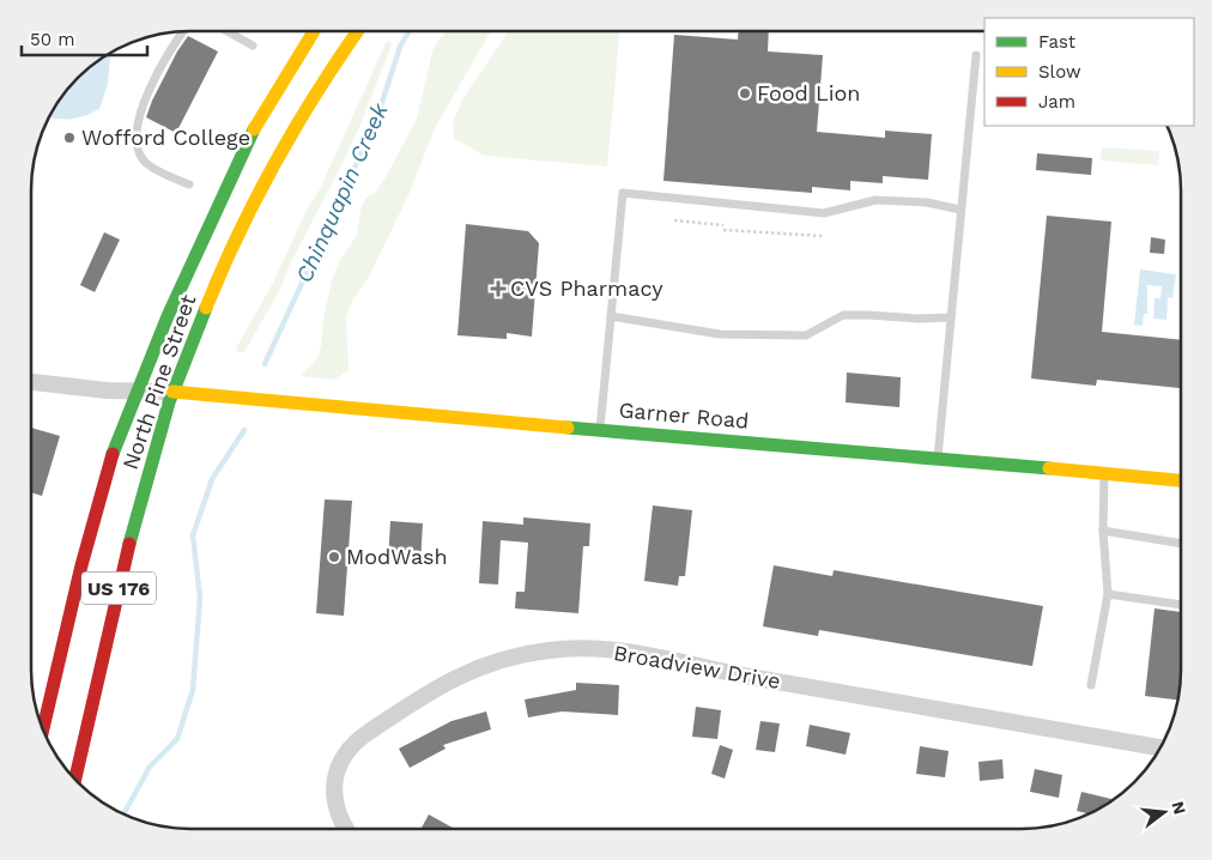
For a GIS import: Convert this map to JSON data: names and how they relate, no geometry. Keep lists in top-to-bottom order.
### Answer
{
  "streets": {
    "main road": ["North Pine Street", "Garner Road", "US 176"],
    "street": ["Broadview Drive"]
  },
  "crossings": [
    ["North Pine Street", "Garner Road"]
  ],
  "water": ["Chinquapin Creek"],
  "places": {
    "other": ["Food Lion", "Wofford College", "ModWash"],
    "health": ["CVS Pharmacy"]
  },
  "legend": ["Fast", "Slow", "Jam"],
  "scale_bar": "50 m",
  "north": "right"
}
